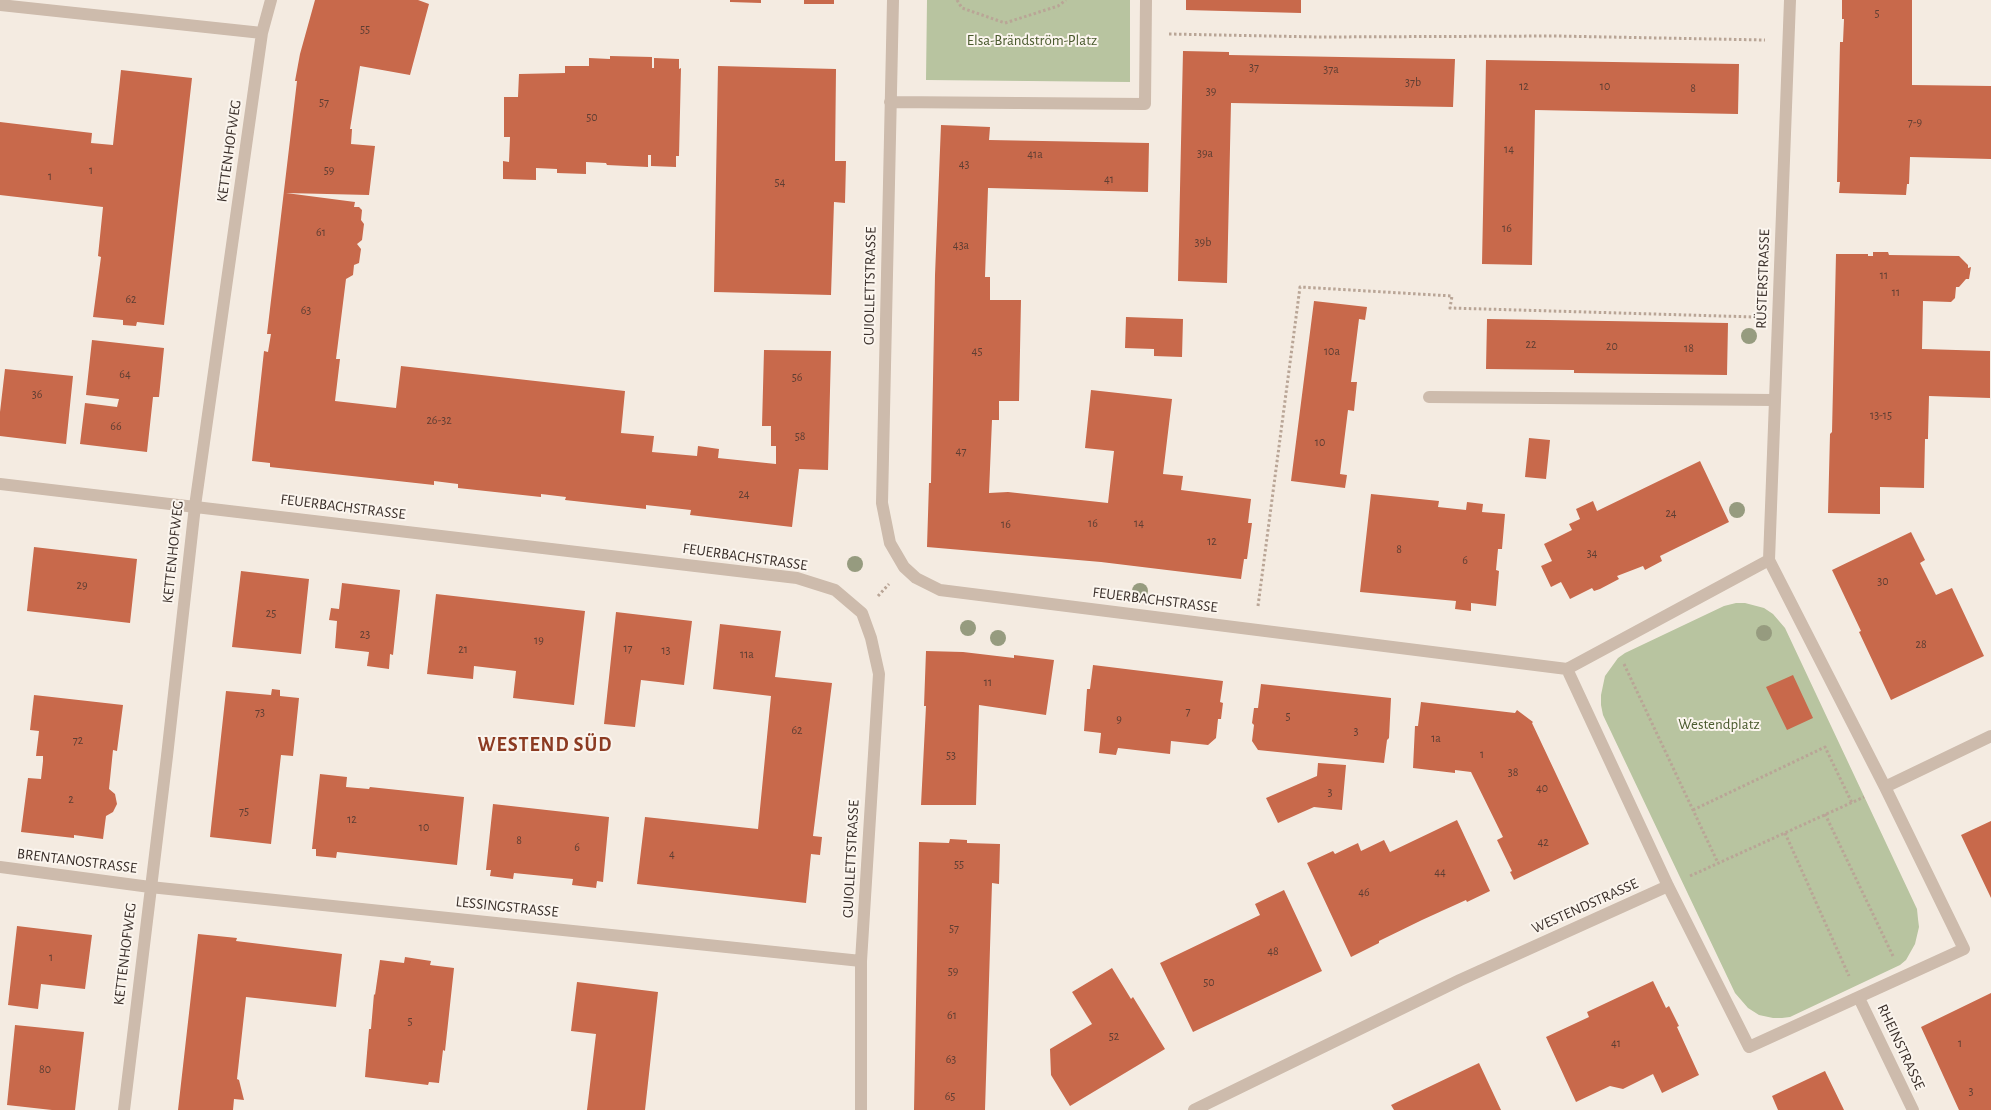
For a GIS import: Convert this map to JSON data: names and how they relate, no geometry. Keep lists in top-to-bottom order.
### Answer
{
  "streets": {
    "street": [
      "KETTENHOFWEG",
      "RÜSTERSTRASSE",
      "GUIOLLETTSTRASSE",
      "FEUERBACHSTRASSE",
      "BRENTANOSTRASSE",
      "WESTENDSTRASSE",
      "LESSINGSTRASSE",
      "RHEINSTRASSE"
    ]
  },
  "crossings": [
    ["KETTENHOFWEG", "FEUERBACHSTRASSE"],
    ["KETTENHOFWEG", "BRENTANOSTRASSE"],
    ["KETTENHOFWEG", "LESSINGSTRASSE"],
    ["GUIOLLETTSTRASSE", "FEUERBACHSTRASSE"],
    ["GUIOLLETTSTRASSE", "LESSINGSTRASSE"],
    ["BRENTANOSTRASSE", "LESSINGSTRASSE"]
  ],
  "districts": ["WESTEND SÜD"],
  "parks": ["Elsa-Brändström-Platz", "Westendplatz"],
  "house_numbers": [
    "5",
    "55",
    "37",
    "37a",
    "37b",
    "12",
    "10",
    "8",
    "39",
    "57",
    "50",
    "7-9",
    "14",
    "39a",
    "41a",
    "43",
    "1",
    "59",
    "1",
    "41",
    "54",
    "16",
    "61",
    "39b",
    "43a",
    "11",
    "11",
    "62",
    "63",
    "22",
    "20",
    "18",
    "45",
    "10a",
    "64",
    "56",
    "36",
    "13-15",
    "26-32",
    "66",
    "58",
    "10",
    "47",
    "24",
    "24",
    "16",
    "14",
    "16",
    "12",
    "8",
    "34",
    "6",
    "30",
    "29",
    "25",
    "23",
    "19",
    "28",
    "17",
    "21",
    "13",
    "11a",
    "11",
    "7",
    "73",
    "5",
    "9",
    "62",
    "3",
    "1a",
    "72",
    "1",
    "53",
    "38",
    "40",
    "3",
    "2",
    "75",
    "12",
    "10",
    "8",
    "42",
    "6",
    "4",
    "55",
    "44",
    "46",
    "57",
    "48",
    "1",
    "59",
    "50",
    "61",
    "5",
    "52",
    "41",
    "1",
    "63",
    "80",
    "3",
    "65"
  ]
}
